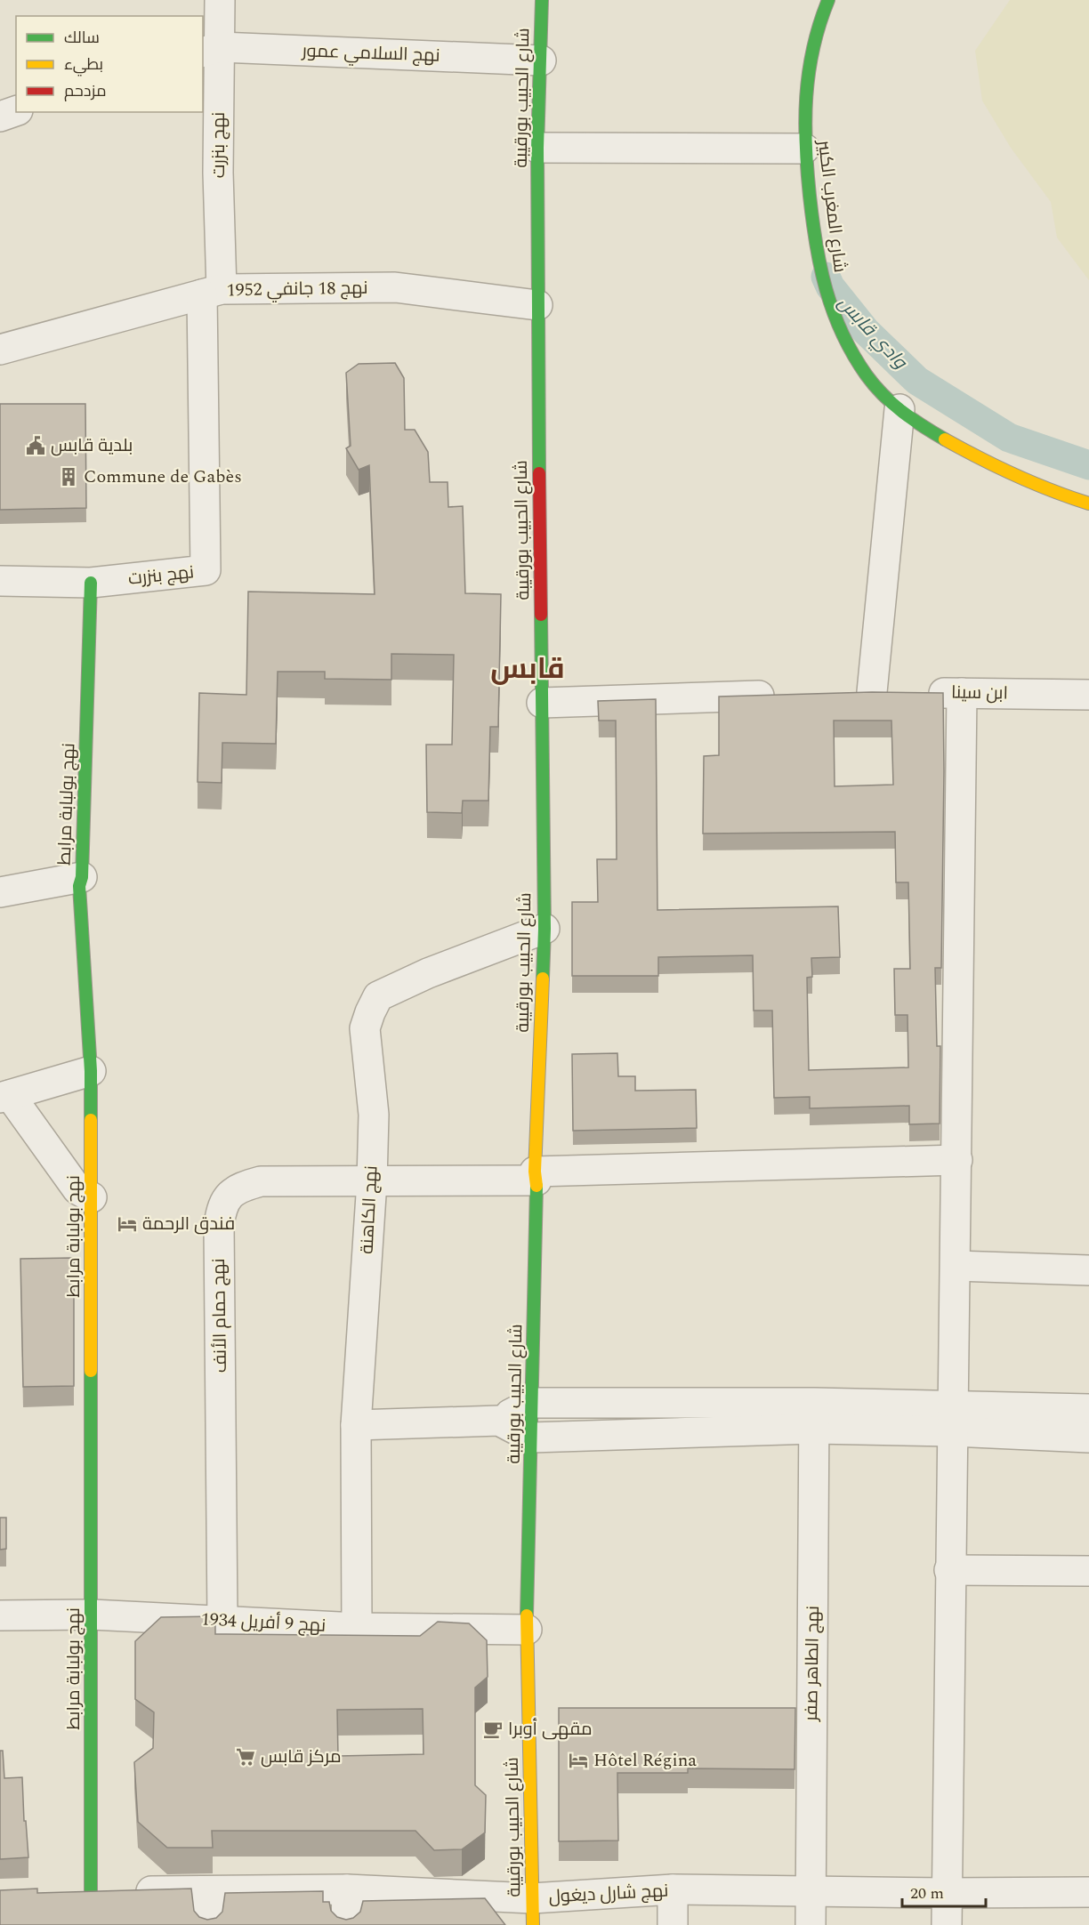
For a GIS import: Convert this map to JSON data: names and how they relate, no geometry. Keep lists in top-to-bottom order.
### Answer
{
  "streets": {
    "street": [
      "نهج السلامي عمور",
      "شارع الحبيب بورقيبة",
      "نهج بنزرت",
      "شارع المغرب الكبير",
      "نهج 18 جانفي 1952",
      "ابن سينا",
      "نهج بولبابة مرابط",
      "نهج الكاهنة",
      "نهج حمام الأنف",
      "نهج 9 أفريل 1934",
      "نهج الطاهر صفر",
      "نهج شارل ديغول"
    ]
  },
  "crossings": [
    ["نهج السلامي عمور", "شارع الحبيب بورقيبة"],
    ["نهج السلامي عمور", "نهج بنزرت"],
    ["شارع الحبيب بورقيبة", "نهج 18 جانفي 1952"],
    ["شارع الحبيب بورقيبة", "نهج الكاهنة"],
    ["شارع الحبيب بورقيبة", "نهج حمام الأنف"],
    ["شارع الحبيب بورقيبة", "نهج 9 أفريل 1934"],
    ["شارع الحبيب بورقيبة", "نهج شارل ديغول"],
    ["نهج بنزرت", "نهج 18 جانفي 1952"],
    ["نهج بنزرت", "نهج بولبابة مرابط"],
    ["شارع المغرب الكبير", "ابن سينا"],
    ["نهج بولبابة مرابط", "نهج 9 أفريل 1934"],
    ["نهج بولبابة مرابط", "نهج شارل ديغول"],
    ["نهج الكاهنة", "نهج حمام الأنف"],
    ["نهج الكاهنة", "نهج 9 أفريل 1934"],
    ["نهج حمام الأنف", "نهج 9 أفريل 1934"],
    ["نهج الطاهر صفر", "نهج شارل ديغول"]
  ],
  "districts": ["قابس"],
  "water": ["وادي قابس"],
  "places": {
    "public building": ["بلدية قابس"],
    "building": ["Commune de Gabès"],
    "hotel": ["فندق الرحمة", "Hôtel Régina"],
    "cafe": ["مقهى أوبرا"],
    "supermarket": ["مركز قابس"]
  },
  "legend": ["سالك", "بطيء", "مزدحم"],
  "scale_bar": "20 m"
}
